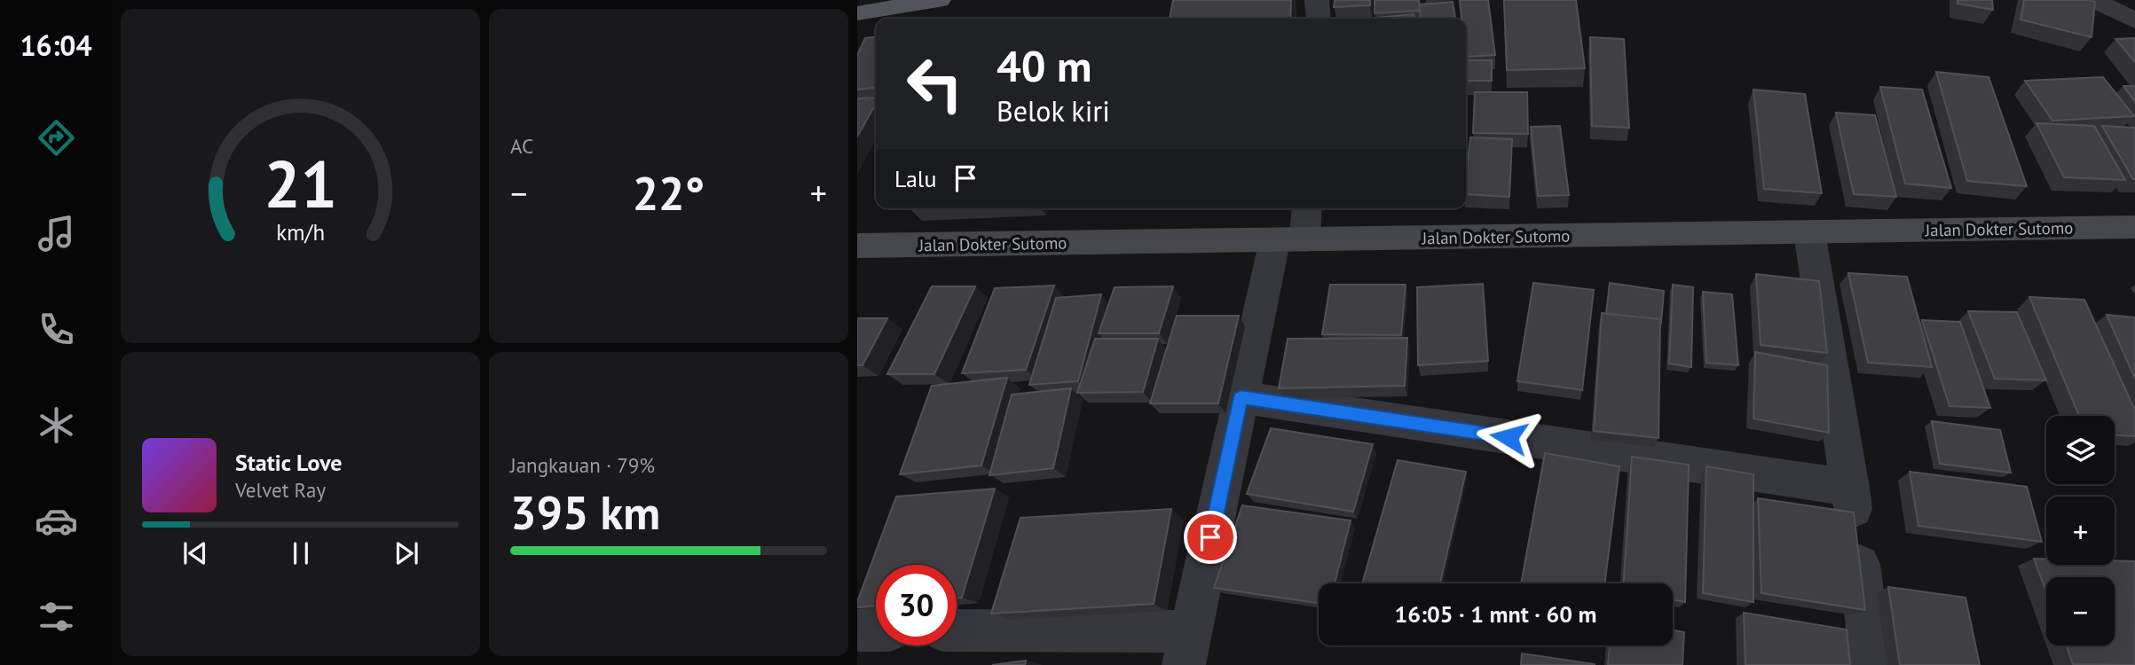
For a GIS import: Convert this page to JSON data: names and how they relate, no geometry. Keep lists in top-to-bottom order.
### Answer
{
  "streets": {
    "main road": ["Jalan Dokter Sutomo"]
  },
  "page": {
    "tabs": "16:04",
    "tile": [
      "AC",
      ["Jangkauan · 79%", "395 km"]
    ],
    "turn": ["40 m", "Belok kiri"],
    "then": "Lalu",
    "heat": ["−", "22°", "+"],
    "map_buttons": ["+", "−"],
    "song": ["Static Love", "Velvet Ray"],
    "limit": "30",
    "trip": "16:05 · 1 mnt · 60 m",
    "gauge": ["21", "km/h"]
  }
}
